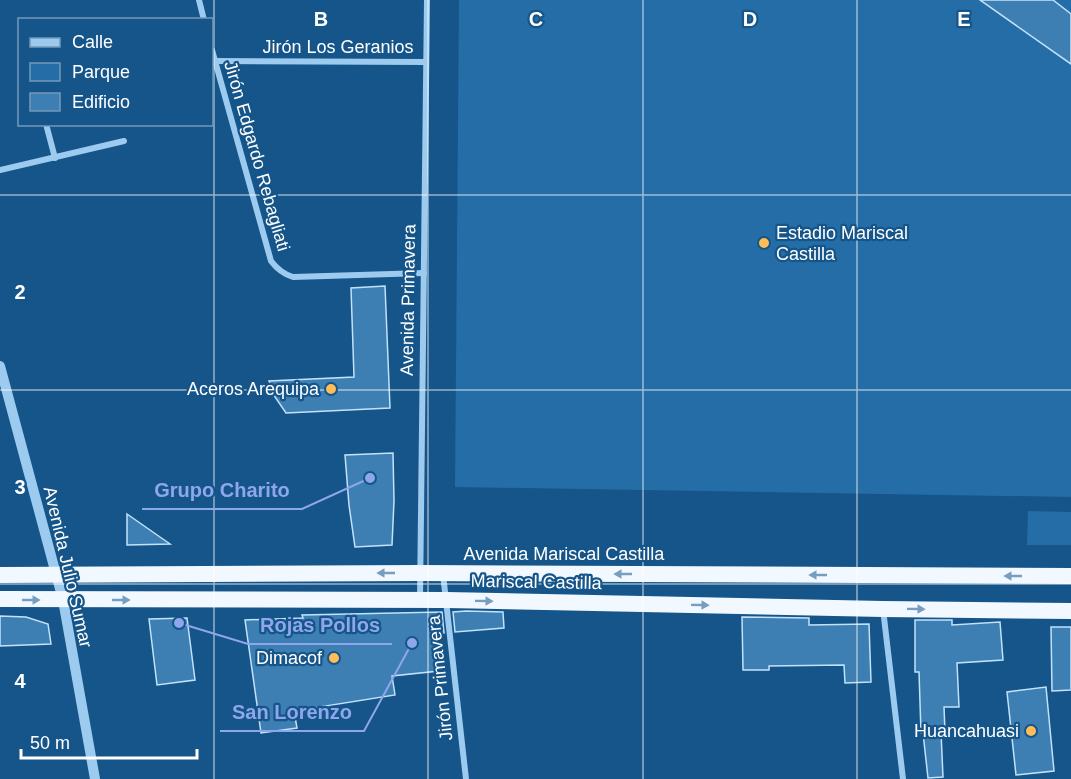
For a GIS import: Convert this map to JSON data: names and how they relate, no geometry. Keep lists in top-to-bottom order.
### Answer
{
  "streets": {
    "highway": ["Avenida Mariscal Castilla", "Mariscal Castilla"],
    "street": [
      "Jirón Los Geranios",
      "Jirón Edgardo Rebagliati",
      "Avenida Primavera",
      "Avenida Julio Sumar",
      "Jirón Primavera"
    ]
  },
  "crossings": [
    ["Jirón Los Geranios", "Jirón Edgardo Rebagliati"],
    ["Jirón Los Geranios", "Avenida Primavera"],
    ["Jirón Edgardo Rebagliati", "Avenida Primavera"],
    ["Avenida Primavera", "Avenida Mariscal Castilla"],
    ["Avenida Primavera", "Mariscal Castilla"],
    ["Avenida Mariscal Castilla", "Avenida Julio Sumar"],
    ["Avenida Mariscal Castilla", "Jirón Primavera"],
    ["Avenida Julio Sumar", "Mariscal Castilla"],
    ["Mariscal Castilla", "Jirón Primavera"]
  ],
  "one_way": ["Avenida Mariscal Castilla", "Mariscal Castilla"],
  "places": [
    "Estadio Mariscal Castilla",
    "Aceros Arequipa",
    "Grupo Charito",
    "Rojas Pollos",
    "San Lorenzo",
    "Dimacof",
    "Huancahuasi"
  ],
  "legend": ["Calle", "Parque", "Edificio"],
  "scale_bar": "50 m",
  "grid": {
    "columns": [
      "B",
      "C",
      "D",
      "E"
    ],
    "rows": ["2", "3", "4"]
  }
}
